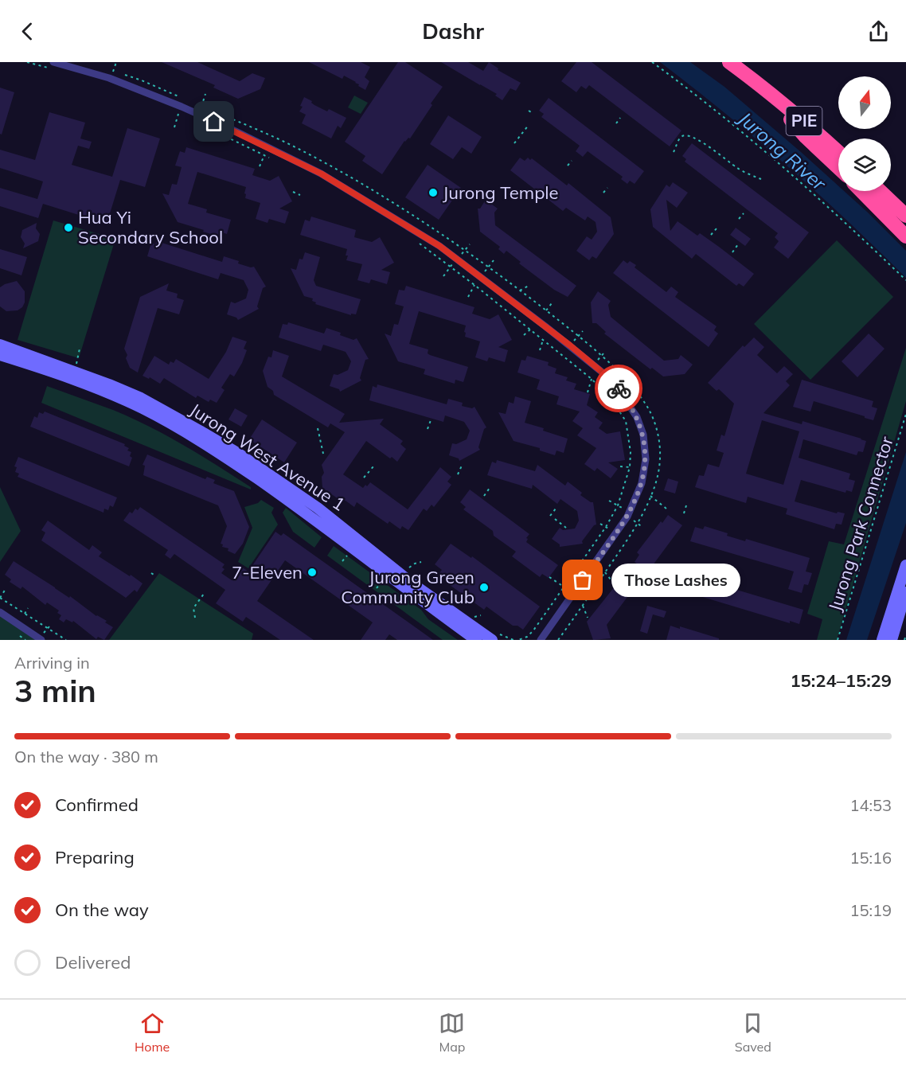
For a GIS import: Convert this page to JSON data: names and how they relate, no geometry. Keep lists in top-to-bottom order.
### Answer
{
  "streets": {
    "highway": ["PIE"],
    "street": ["Jurong West Avenue 1"],
    "path": ["Jurong Park Connector"]
  },
  "water": ["Jurong River"],
  "places": [
    "Jurong Temple",
    "Hua Yi Secondary School",
    "7-Eleven",
    "Those Lashes",
    "Jurong Green Community Club"
  ],
  "north": "top",
  "page": {
    "header": "Dashr",
    "bubble": "Those Lashes",
    "heading": ["3 min", "Arriving in", "15:24–15:29"],
    "bar": "On the way · 380 m",
    "list": [
      ["Confirmed", "14:53"],
      ["Preparing", "15:16"],
      ["On the way", "15:19"],
      "Delivered"
    ],
    "tabs": ["Home", "Map", "Saved"]
  }
}
